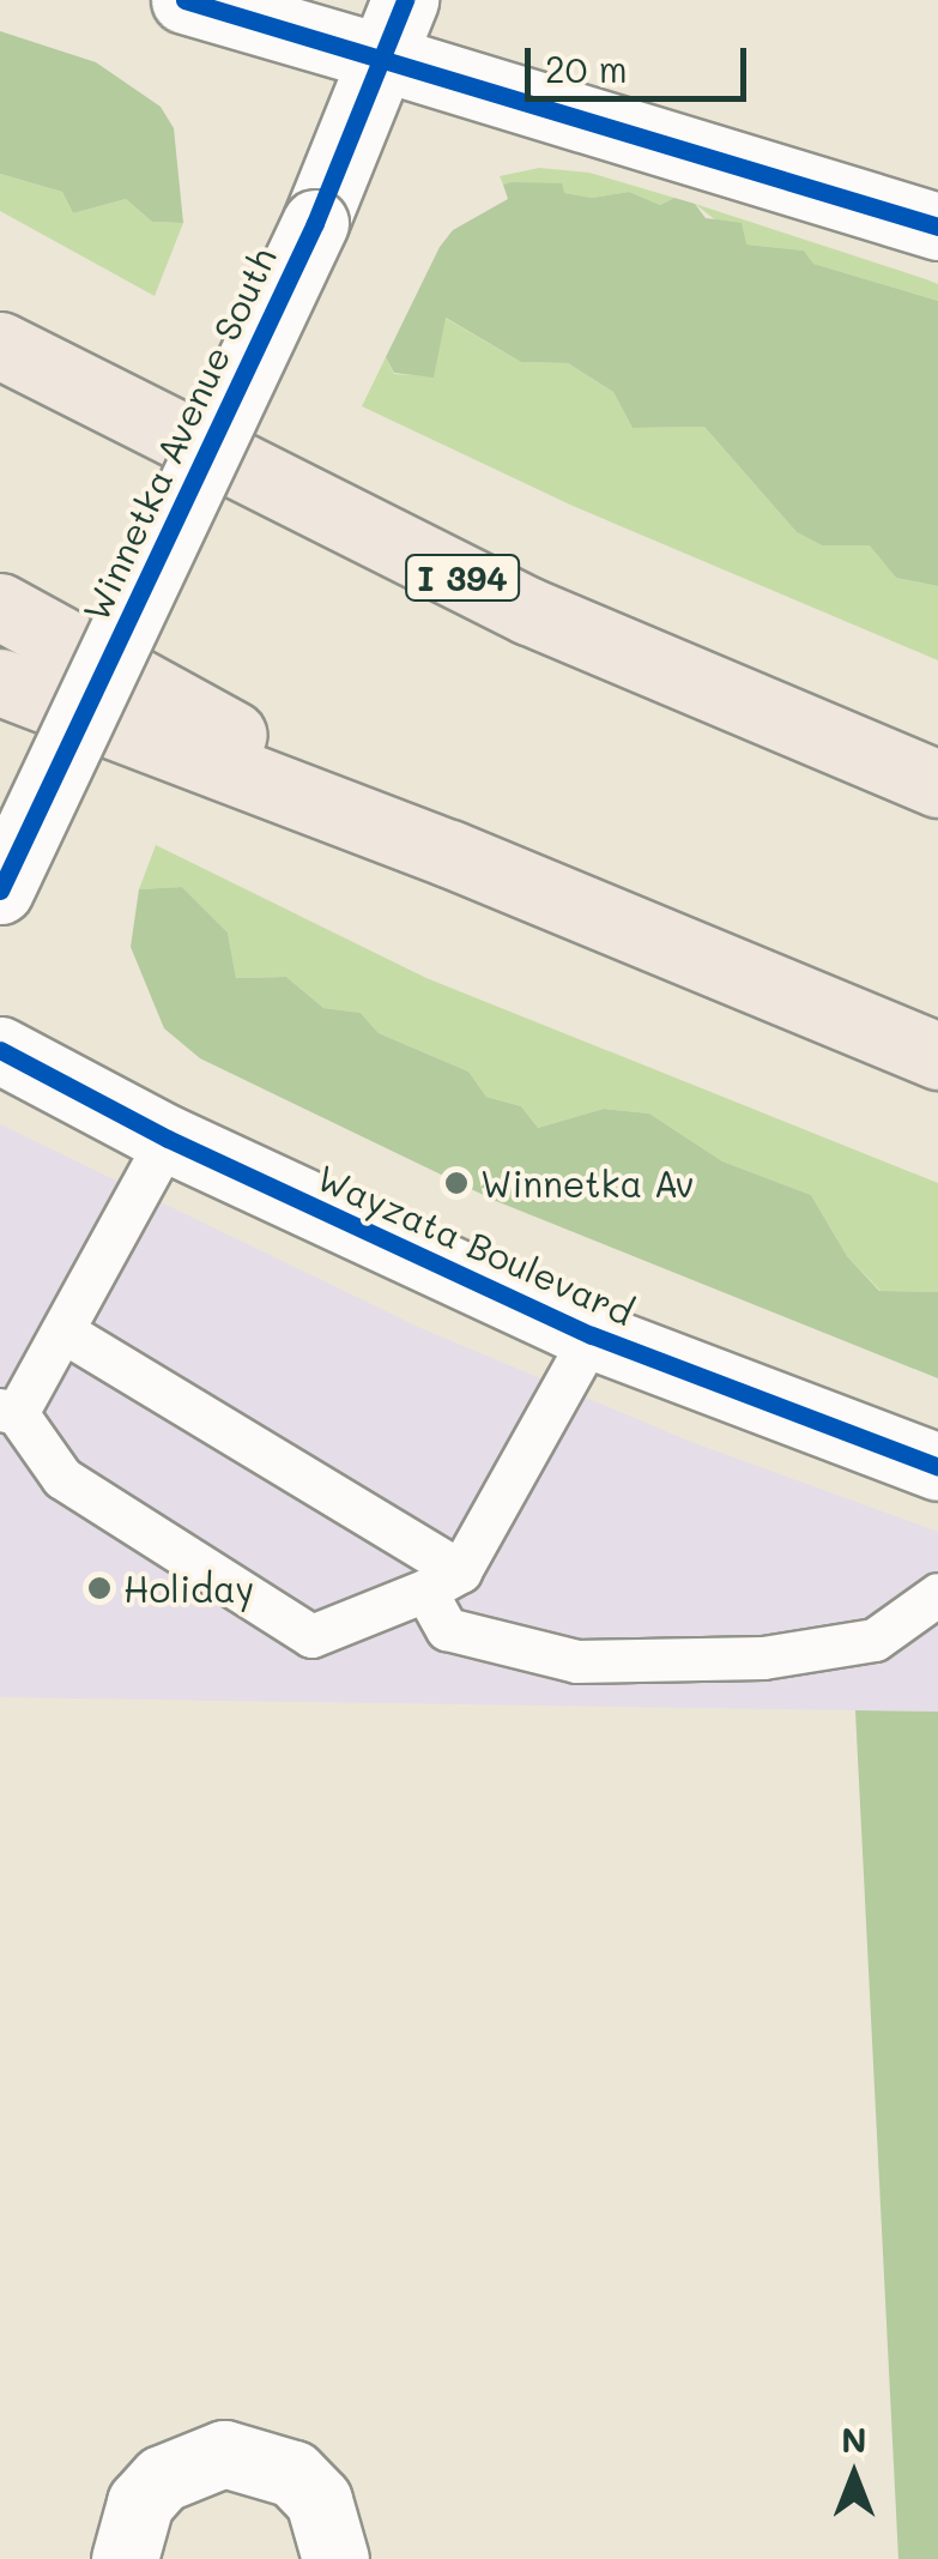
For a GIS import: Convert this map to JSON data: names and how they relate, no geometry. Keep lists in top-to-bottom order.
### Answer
{
  "streets": {
    "highway": ["I 394"],
    "street": ["Winnetka Avenue South", "Wayzata Boulevard"]
  },
  "places": ["Winnetka Av", "Holiday"],
  "scale_bar": "20 m",
  "north": "top"
}
